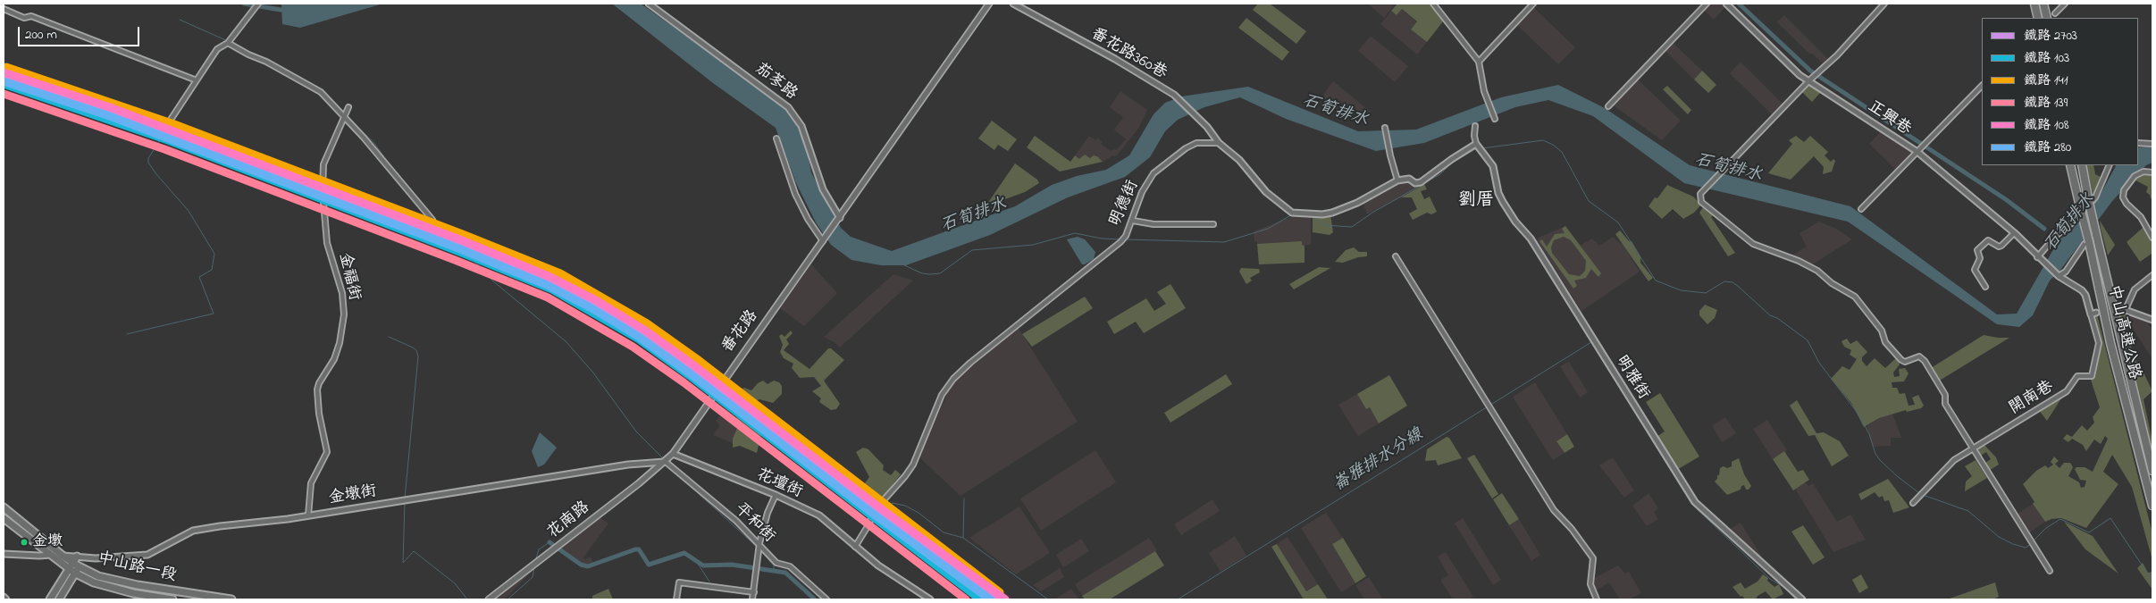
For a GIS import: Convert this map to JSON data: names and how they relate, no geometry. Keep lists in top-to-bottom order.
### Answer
{
  "streets": {
    "highway": ["中山高速公路"],
    "main road": ["番花路", "花南路", "中山路一段"],
    "street": [
      "番花路360巷",
      "茄苳路",
      "正興巷",
      "明德街",
      "金福街",
      "明雅街",
      "開南巷",
      "花壇街",
      "金墩街",
      "平和街"
    ]
  },
  "crossings": [
    ["番花路360巷", "明德街"],
    ["茄苳路", "番花路"],
    ["正興巷", "開南巷"],
    ["明德街", "花壇街"],
    ["金福街", "金墩街"],
    ["番花路", "花壇街"],
    ["番花路", "金墩街"],
    ["番花路", "花南路"],
    ["番花路", "平和街"],
    ["金墩街", "花南路"],
    ["金墩街", "平和街"],
    ["金墩街", "中山路一段"],
    ["花南路", "平和街"]
  ],
  "districts": ["劉厝"],
  "water": ["石筍排水", "崙雅排水分線"],
  "places": ["金墩"],
  "lines": [
    "rail line 141",
    "rail line 108",
    "rail line 2703",
    "rail line 280",
    "rail line 103",
    "rail line 139"
  ],
  "legend": [
    "鐵路 2703",
    "鐵路 103",
    "鐵路 141",
    "鐵路 139",
    "鐵路 108",
    "鐵路 280"
  ],
  "scale_bar": "200 m"
}
